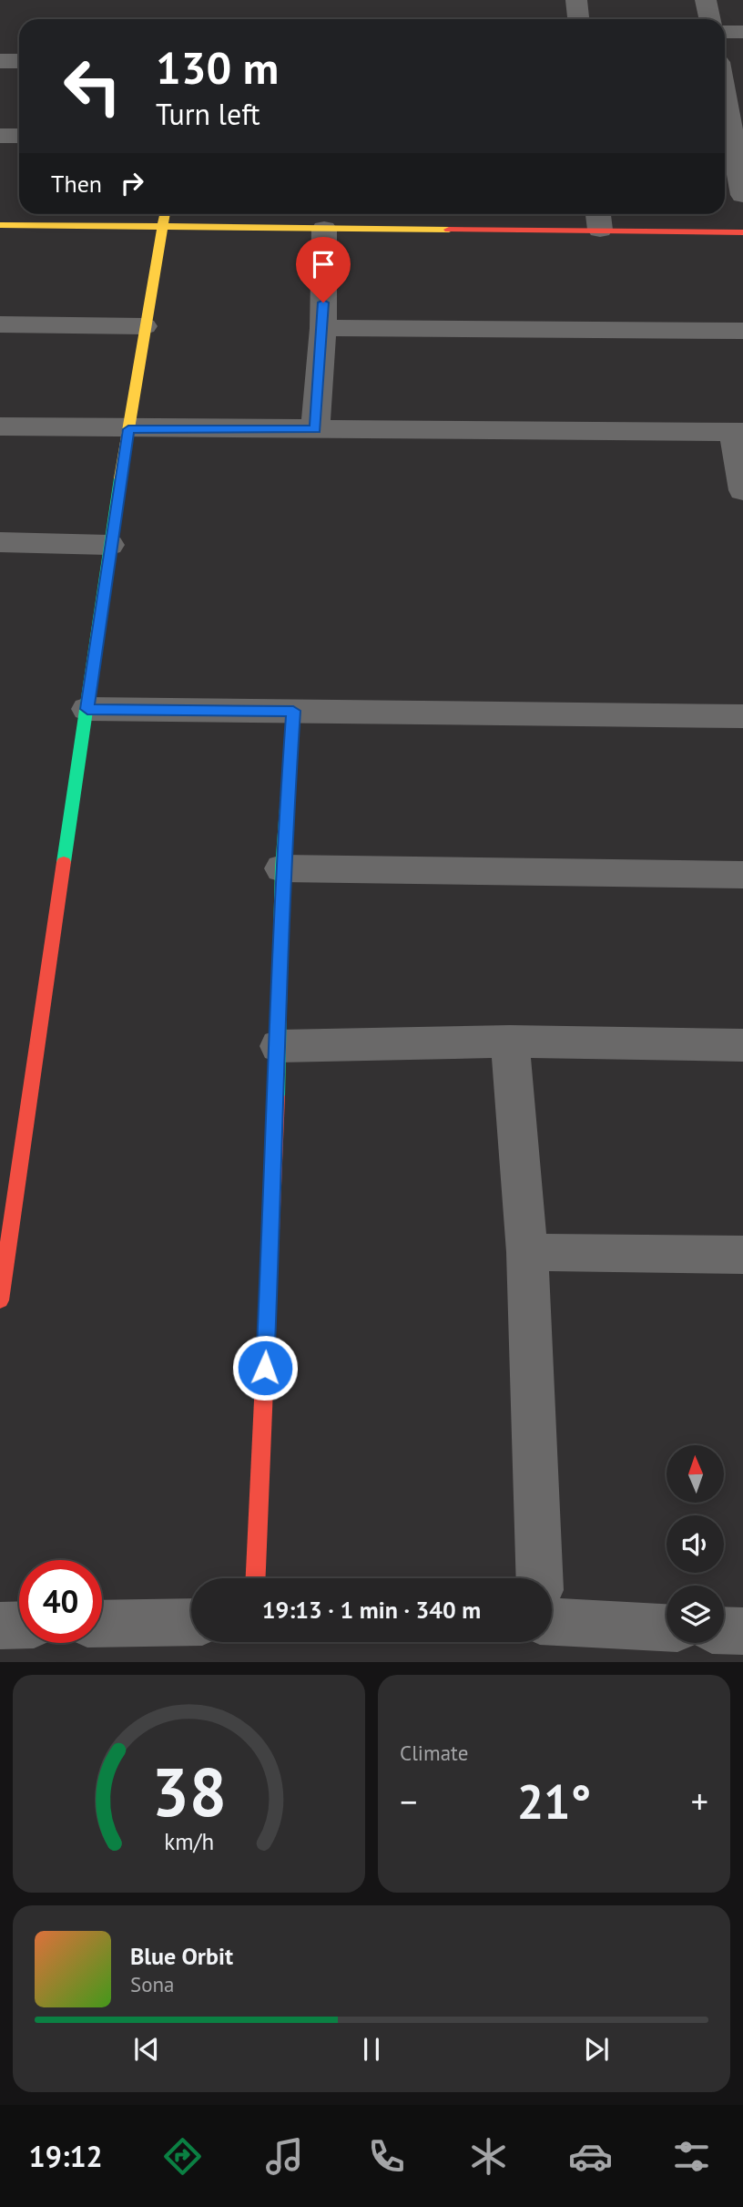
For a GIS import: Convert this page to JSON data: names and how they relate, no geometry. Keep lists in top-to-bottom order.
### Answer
{
  "north": "top",
  "page": {
    "turn": ["130 m", "Turn left"],
    "then": "Then",
    "limit": "40",
    "trip": "19:13 · 1 min · 340 m",
    "tile": "Climate",
    "heat": ["−", "21°", "+"],
    "song": ["Blue Orbit", "Sona"],
    "tabs": "19:12",
    "gauge": ["38", "km/h"]
  }
}
